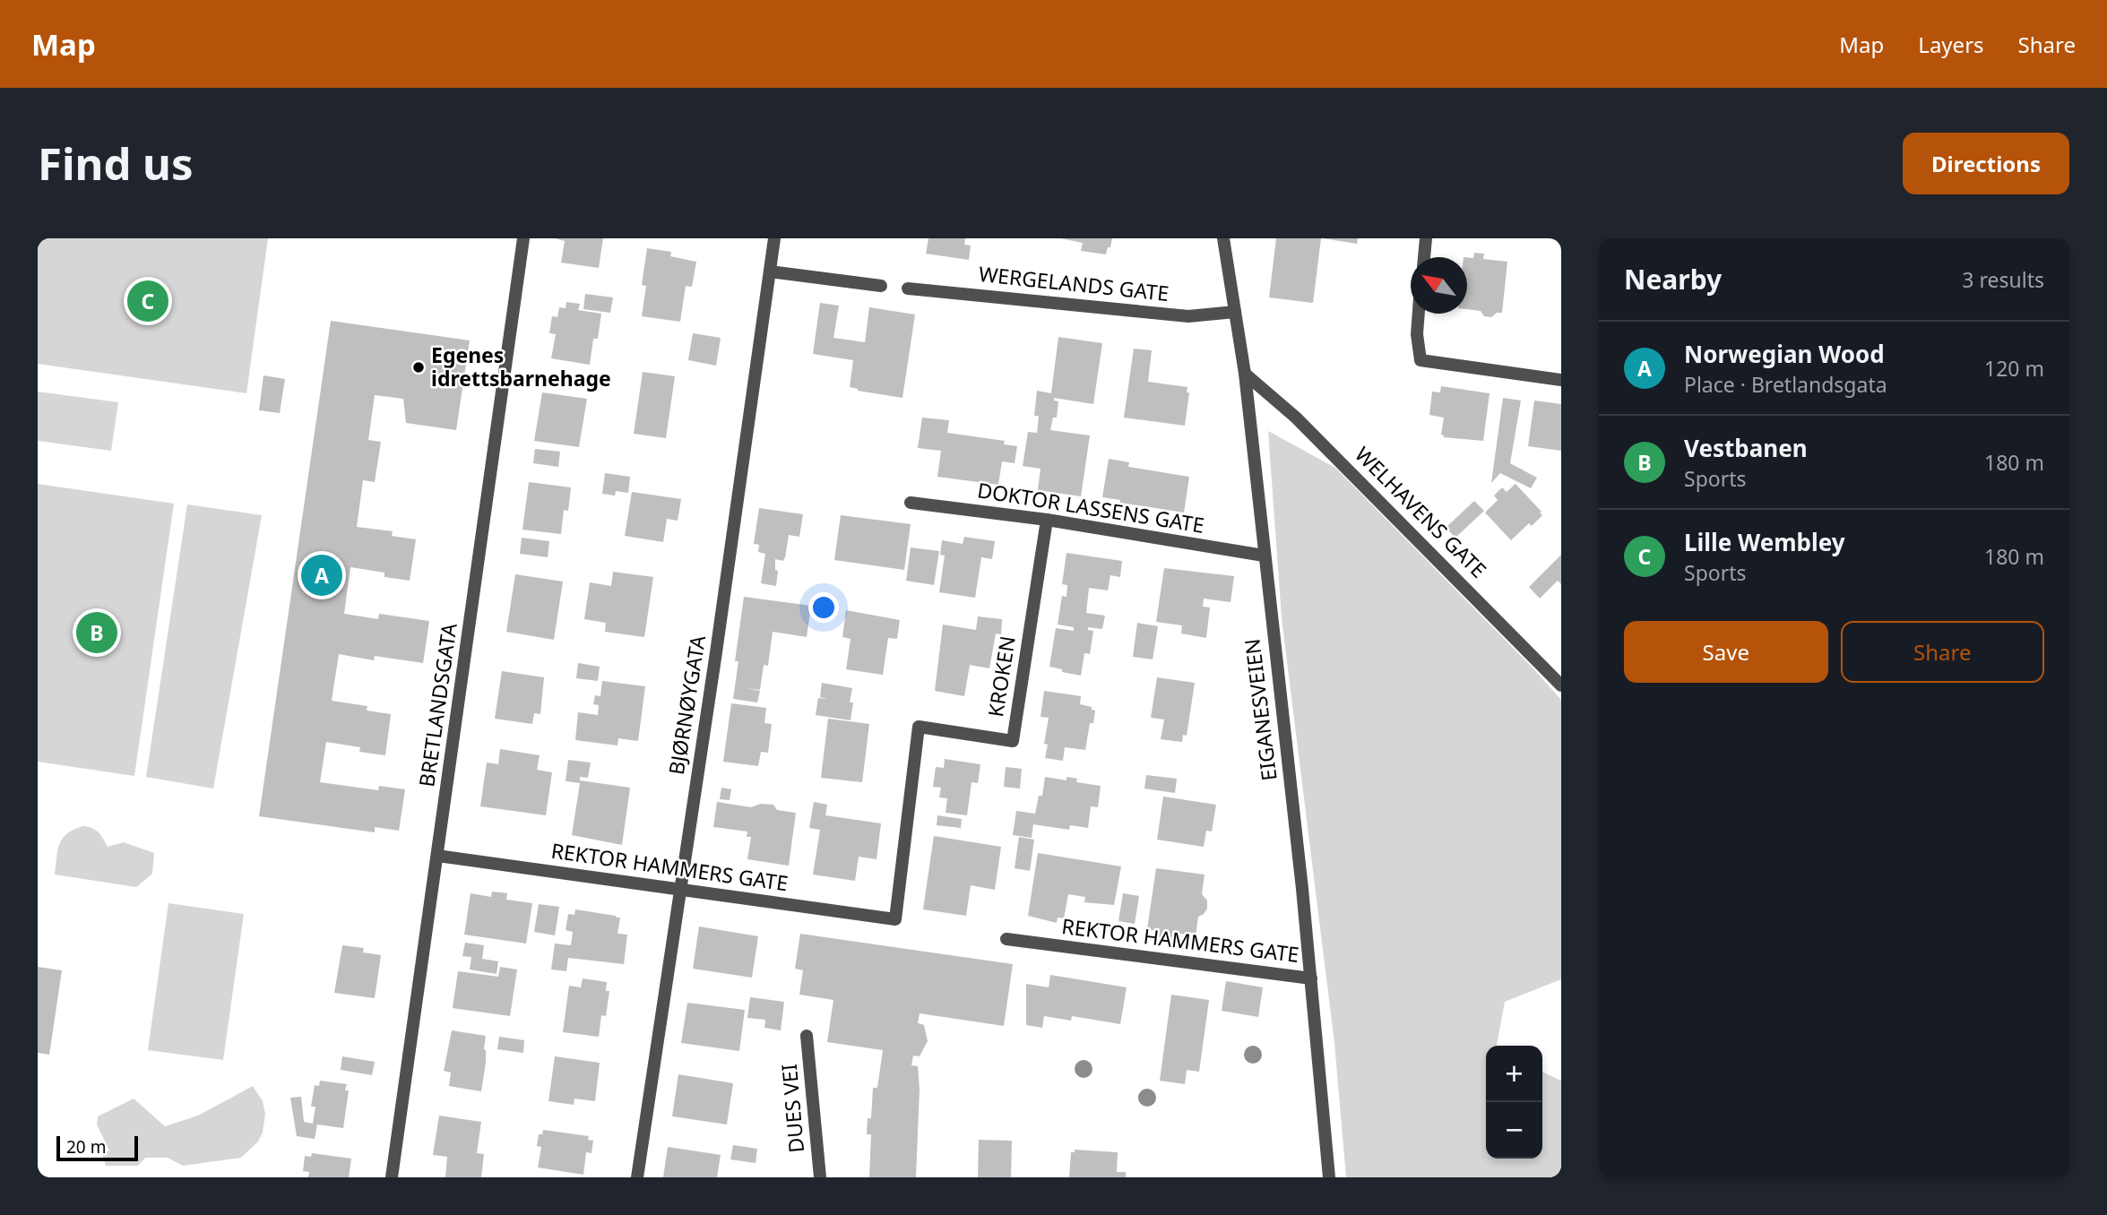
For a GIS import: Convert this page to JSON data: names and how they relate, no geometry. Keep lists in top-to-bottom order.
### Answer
{
  "streets": {
    "street": [
      "WERGELANDS GATE",
      "DOKTOR LASSENS GATE",
      "WELHAVENS GATE",
      "KROKEN",
      "BRETLANDSGATA",
      "BJØRNØYGATA",
      "EIGANESVEIEN",
      "REKTOR HAMMERS GATE",
      "DUES VEI"
    ]
  },
  "crossings": [
    ["WERGELANDS GATE", "EIGANESVEIEN"],
    ["DOKTOR LASSENS GATE", "KROKEN"],
    ["DOKTOR LASSENS GATE", "EIGANESVEIEN"],
    ["WELHAVENS GATE", "EIGANESVEIEN"],
    ["KROKEN", "REKTOR HAMMERS GATE"],
    ["BRETLANDSGATA", "REKTOR HAMMERS GATE"],
    ["BJØRNØYGATA", "REKTOR HAMMERS GATE"],
    ["EIGANESVEIEN", "REKTOR HAMMERS GATE"]
  ],
  "places": ["Egenes idrettsbarnehage"],
  "scale_bar": "20 m",
  "north": "top left",
  "page": {
    "header": "Map",
    "nav": ["Map", "Layers", "Share"],
    "buttons": [
      "Directions",
      ["Save", "Share"]
    ],
    "title": "Find us",
    "heading": ["Nearby", "3 results"],
    "pins": ["C", "A", "B"],
    "list": [
      {
        "mark": "A",
        "name": "Norwegian Wood",
        "note": "Place · Bretlandsgata",
        "value": "120 m"
      },
      {
        "mark": "B",
        "name": "Vestbanen",
        "note": "Sports",
        "value": "180 m"
      },
      {
        "mark": "C",
        "name": "Lille Wembley",
        "note": "Sports",
        "value": "180 m"
      }
    ],
    "map_buttons": ["+", "−"],
    "scale": "20 m"
  }
}
